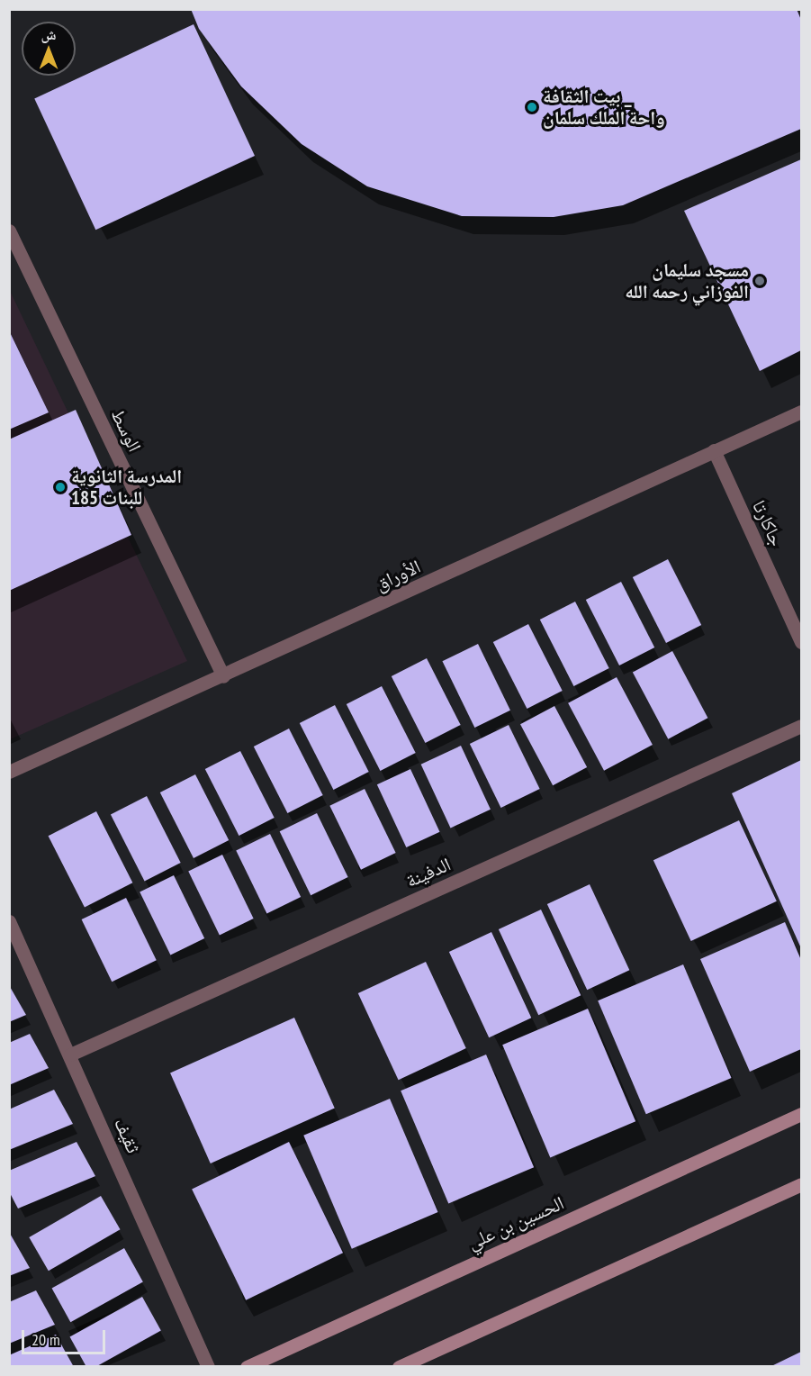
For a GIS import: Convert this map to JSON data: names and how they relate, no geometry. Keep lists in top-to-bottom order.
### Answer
{
  "streets": {
    "street": [
      "الوسط",
      "جاكارتا",
      "الأوراق",
      "الدفينة",
      "ثقيف",
      "الحسين بن علي"
    ]
  },
  "crossings": [
    ["الوسط", "الأوراق"],
    ["جاكارتا", "الأوراق"],
    ["الدفينة", "ثقيف"]
  ],
  "places": ["بيت الثقافة _ واحة الملك سلمان", "مسجد سليمان الفوزاني رحمه الله", "المدرسة الثانوية 185 للبنات"],
  "scale_bar": "20 m",
  "north": "top"
}
